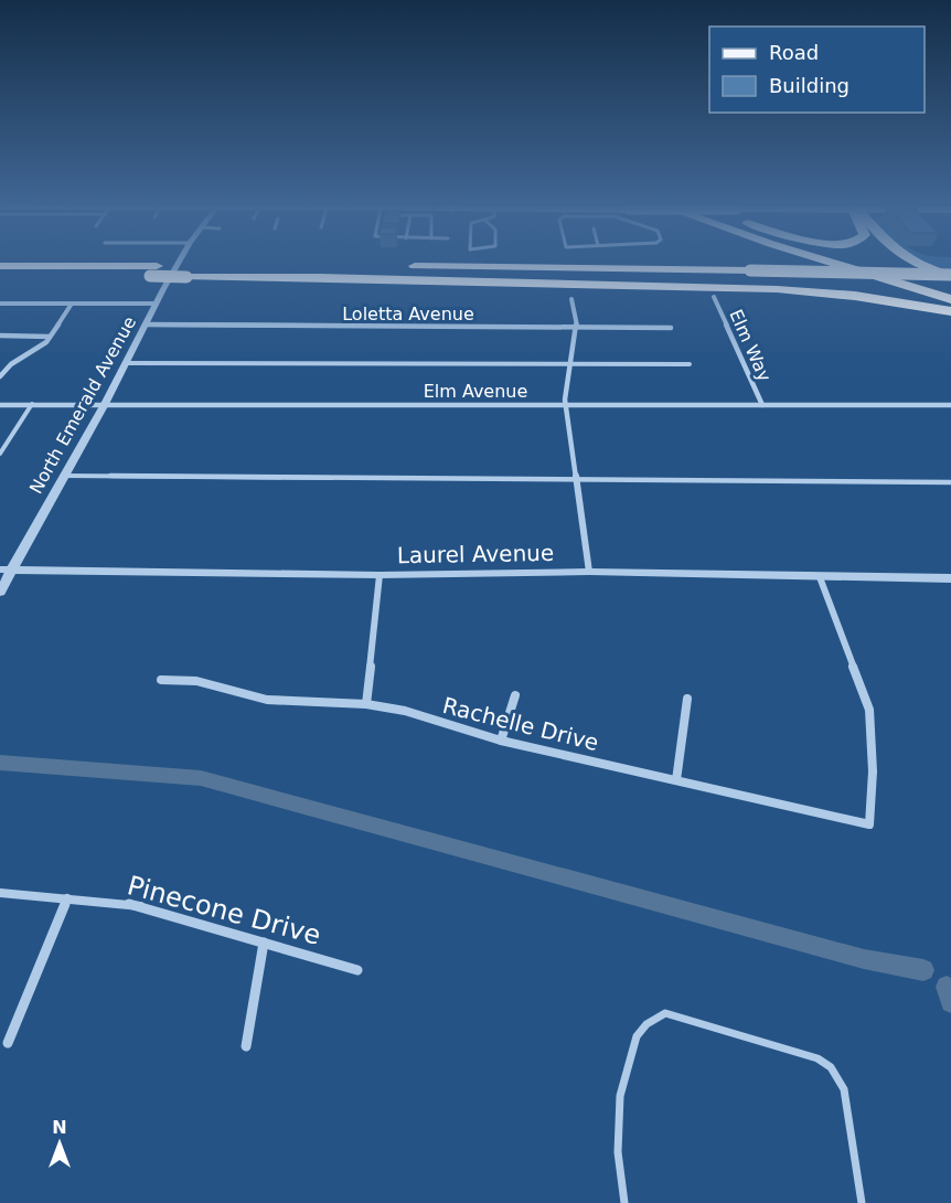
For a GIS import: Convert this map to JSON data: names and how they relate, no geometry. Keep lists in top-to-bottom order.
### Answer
{
  "streets": {
    "street": [
      "Loletta Avenue",
      "Elm Way",
      "Elm Avenue",
      "North Emerald Avenue",
      "Laurel Avenue",
      "Rachelle Drive",
      "Pinecone Drive"
    ]
  },
  "crossings": [
    ["Loletta Avenue", "North Emerald Avenue"],
    ["Elm Way", "Elm Avenue"],
    ["Elm Avenue", "North Emerald Avenue"],
    ["North Emerald Avenue", "Laurel Avenue"],
    ["Laurel Avenue", "Rachelle Drive"]
  ],
  "legend": ["Road", "Building"],
  "north": "top"
}
